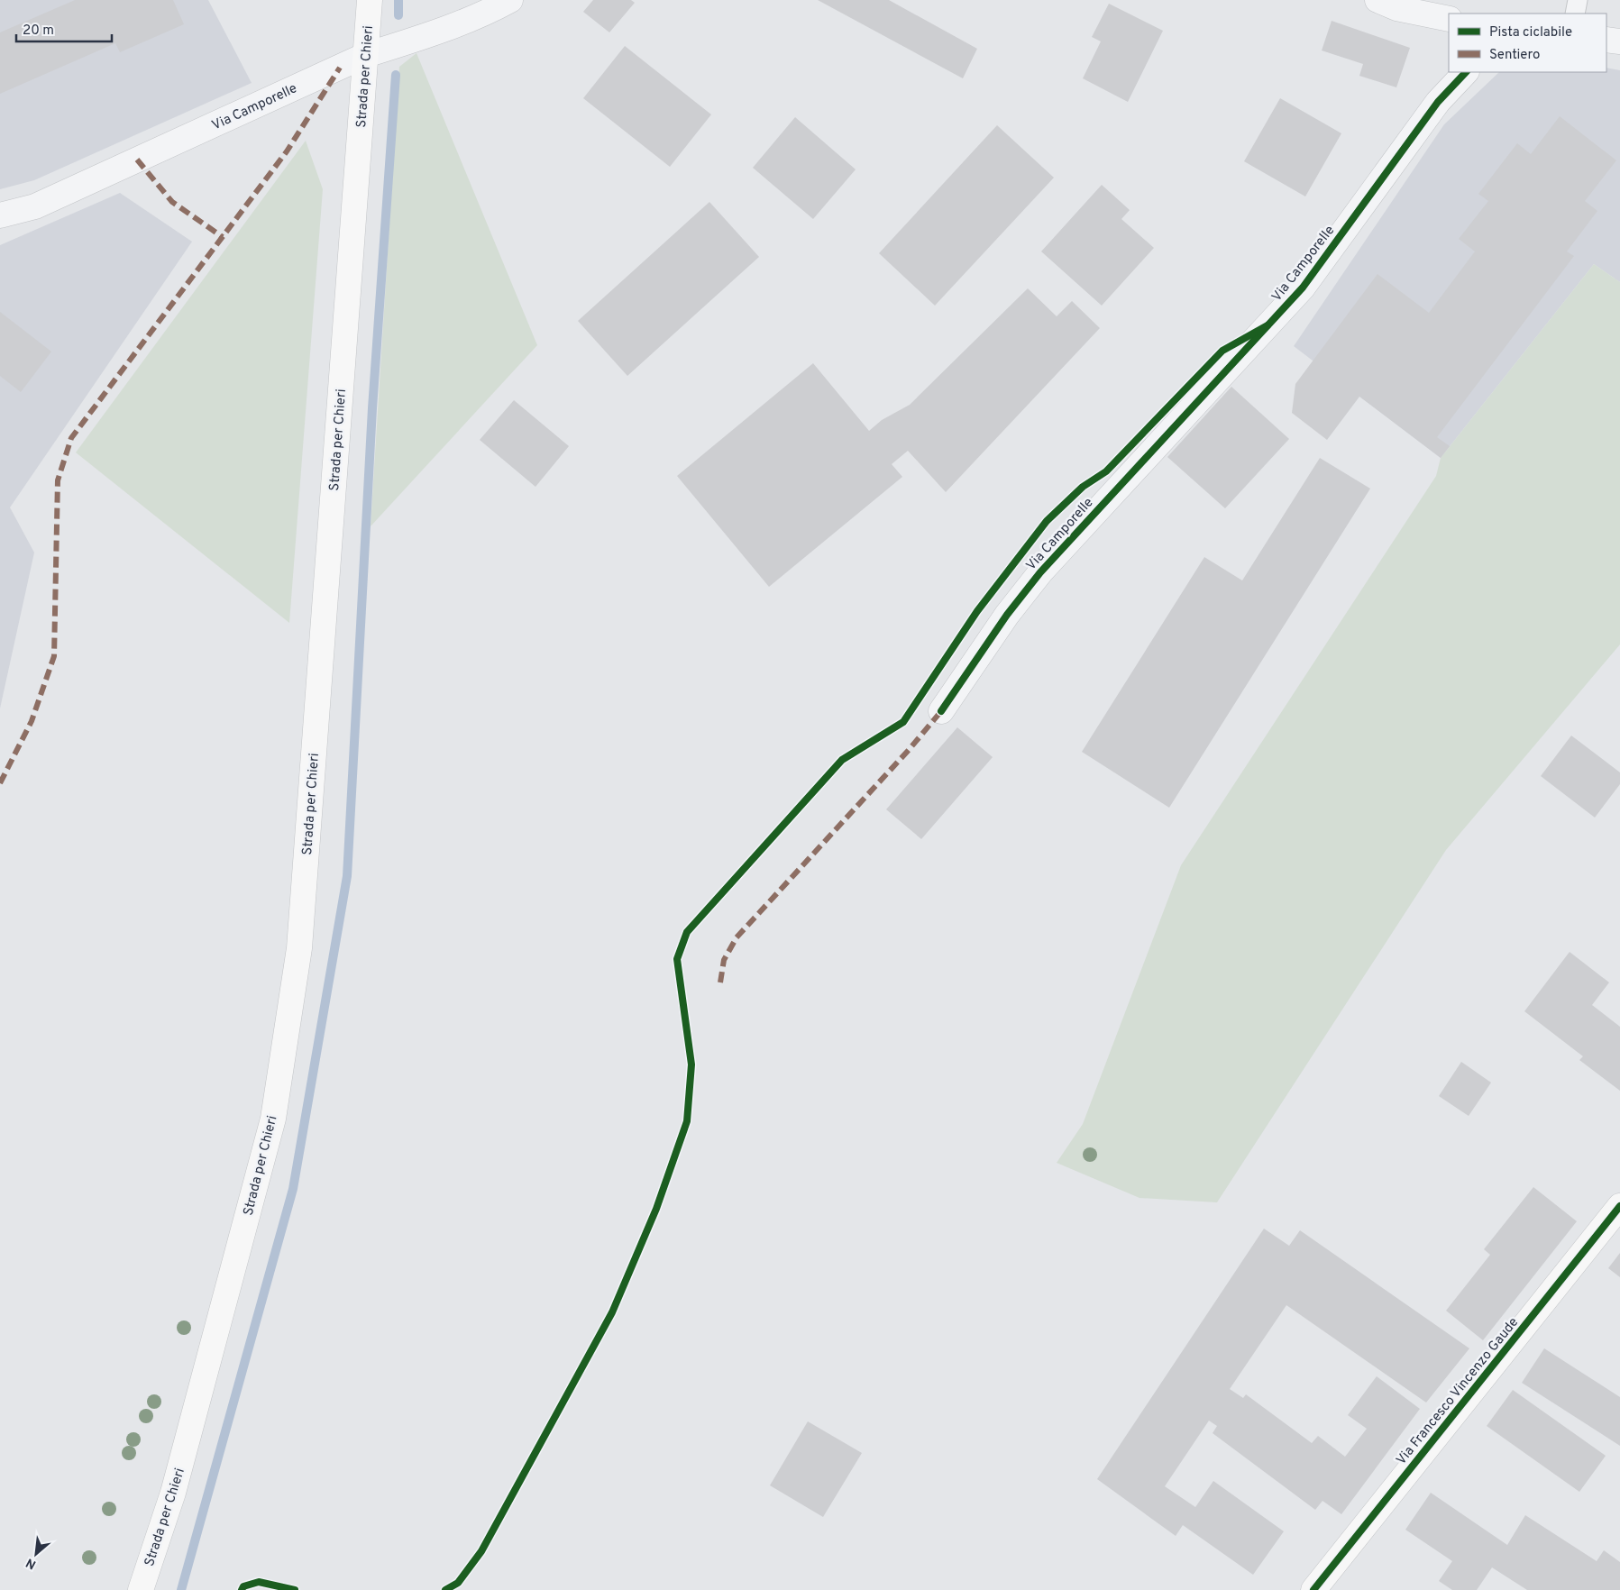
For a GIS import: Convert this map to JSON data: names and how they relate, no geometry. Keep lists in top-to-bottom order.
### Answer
{
  "streets": {
    "main road": ["Strada per Chieri", "Via Francesco Vincenzo Gaude"],
    "street": ["Via Camporelle"]
  },
  "crossings": [
    ["Strada per Chieri", "Via Camporelle"]
  ],
  "legend": ["Pista ciclabile", "Sentiero"],
  "scale_bar": "20 m",
  "north": "bottom left"
}
